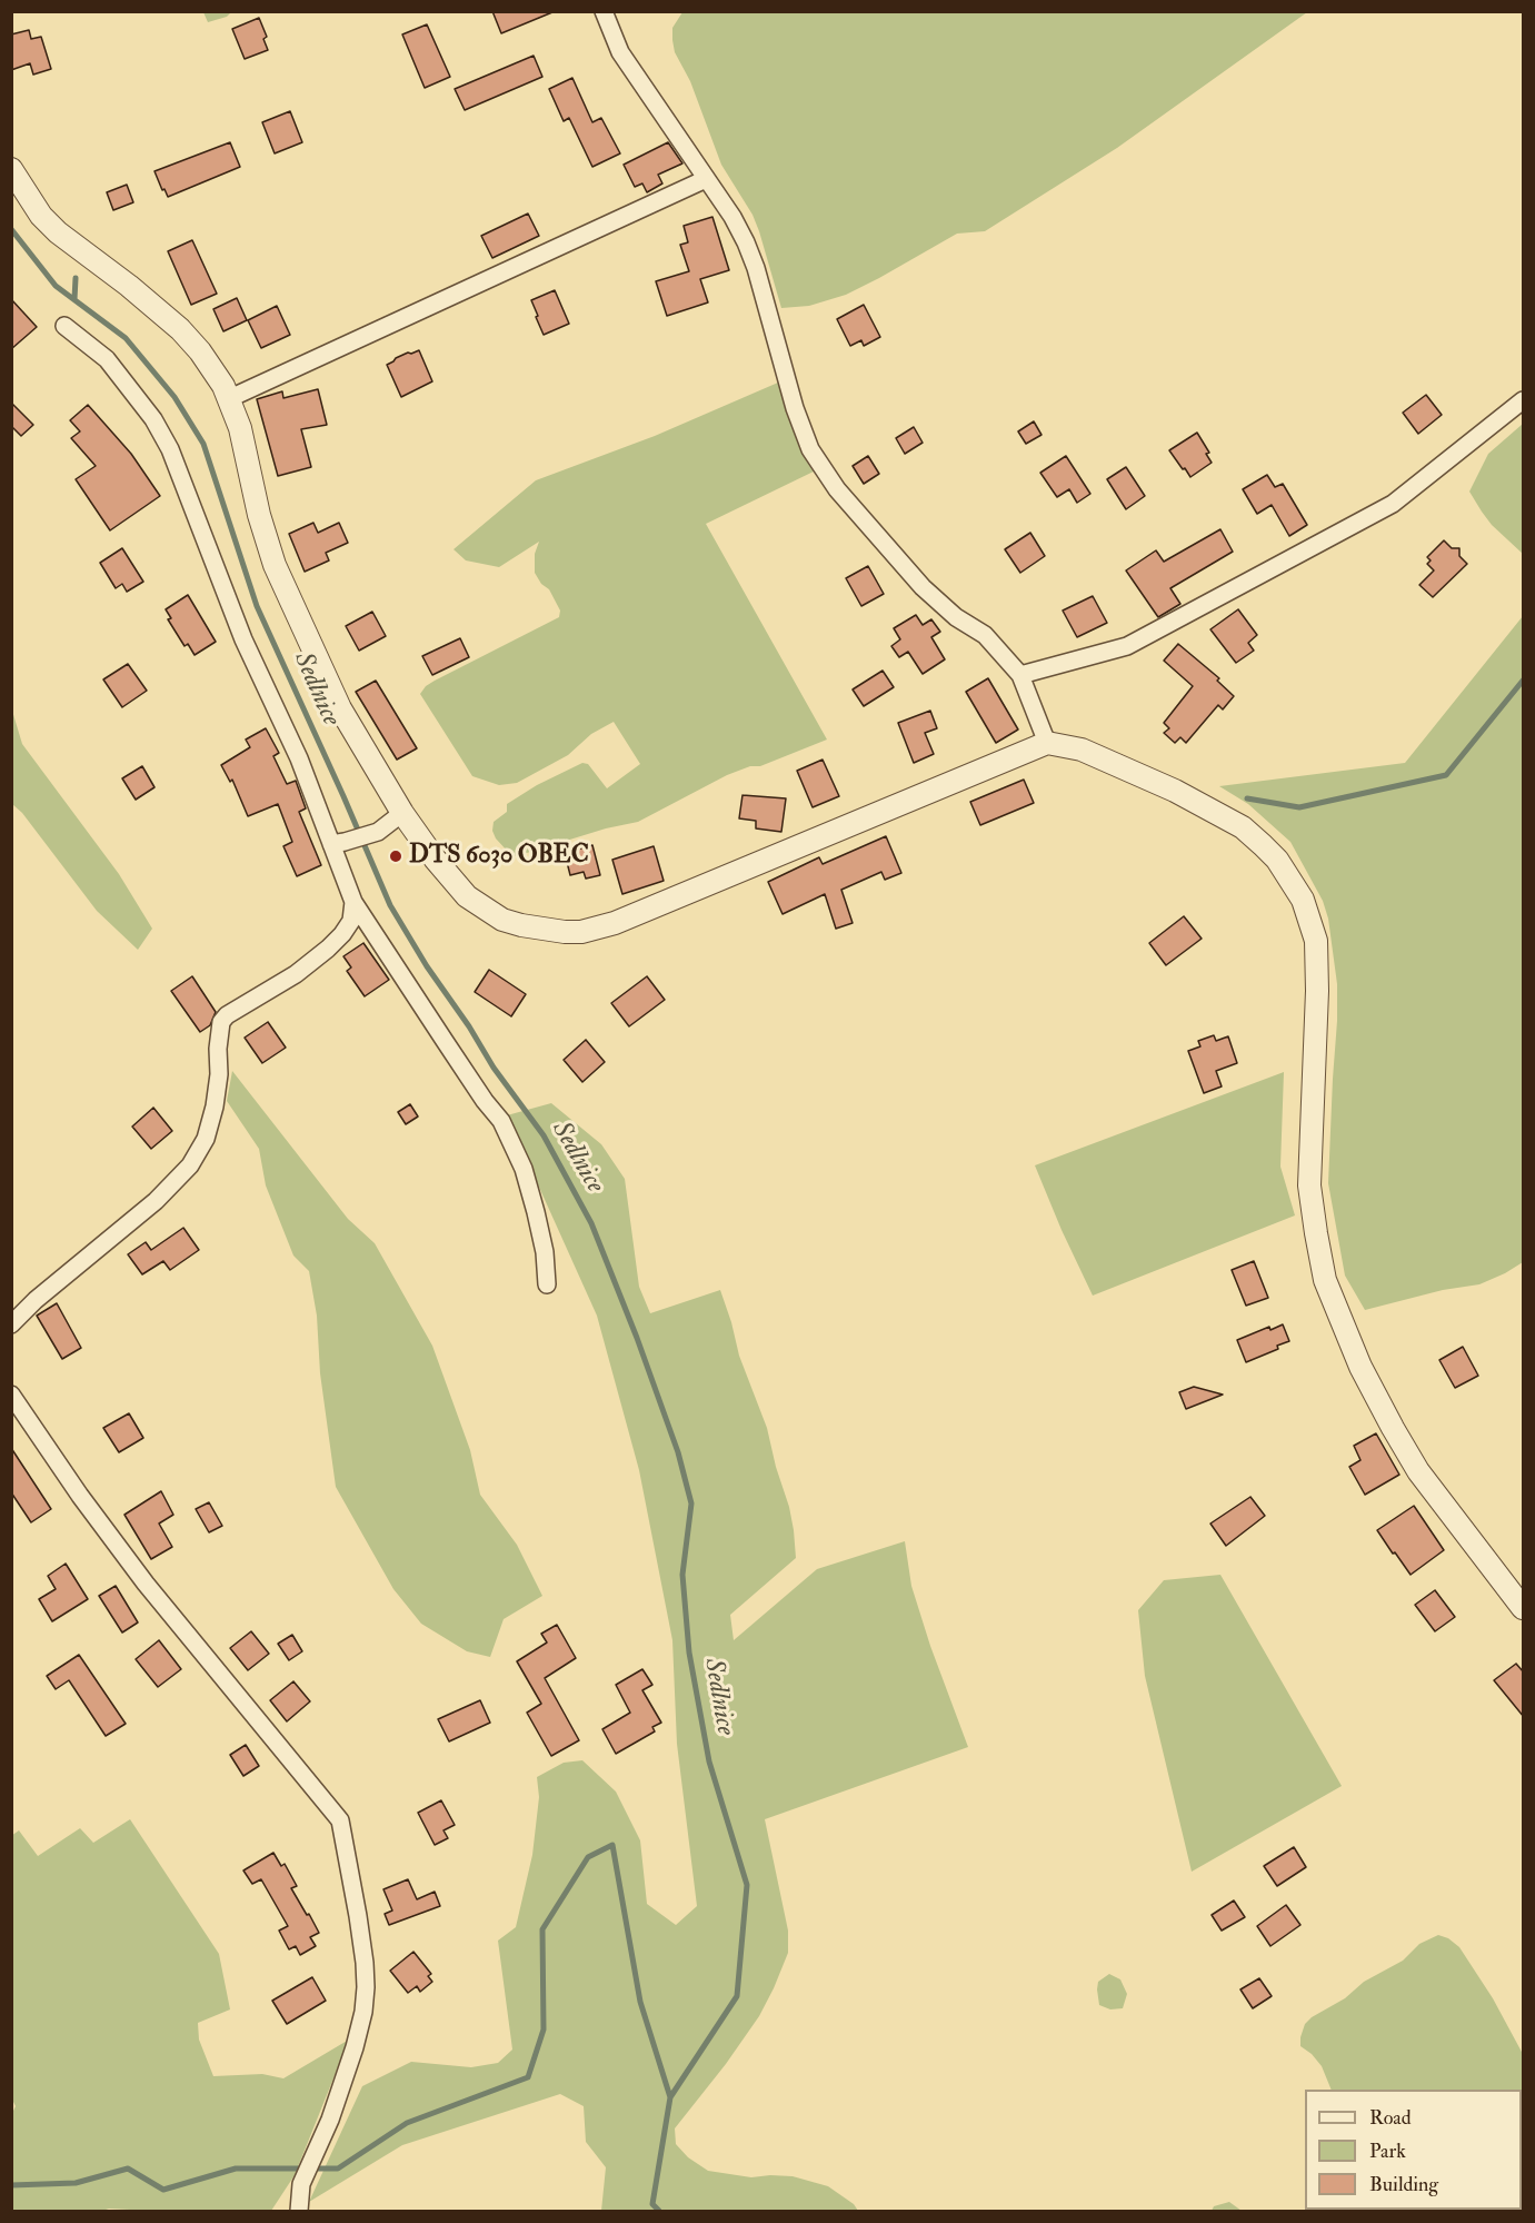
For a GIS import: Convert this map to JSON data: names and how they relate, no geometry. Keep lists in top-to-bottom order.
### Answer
{
  "water": ["Sedlnice"],
  "places": ["DTS 6030 OBEC"],
  "legend": ["Road", "Park", "Building"]
}
